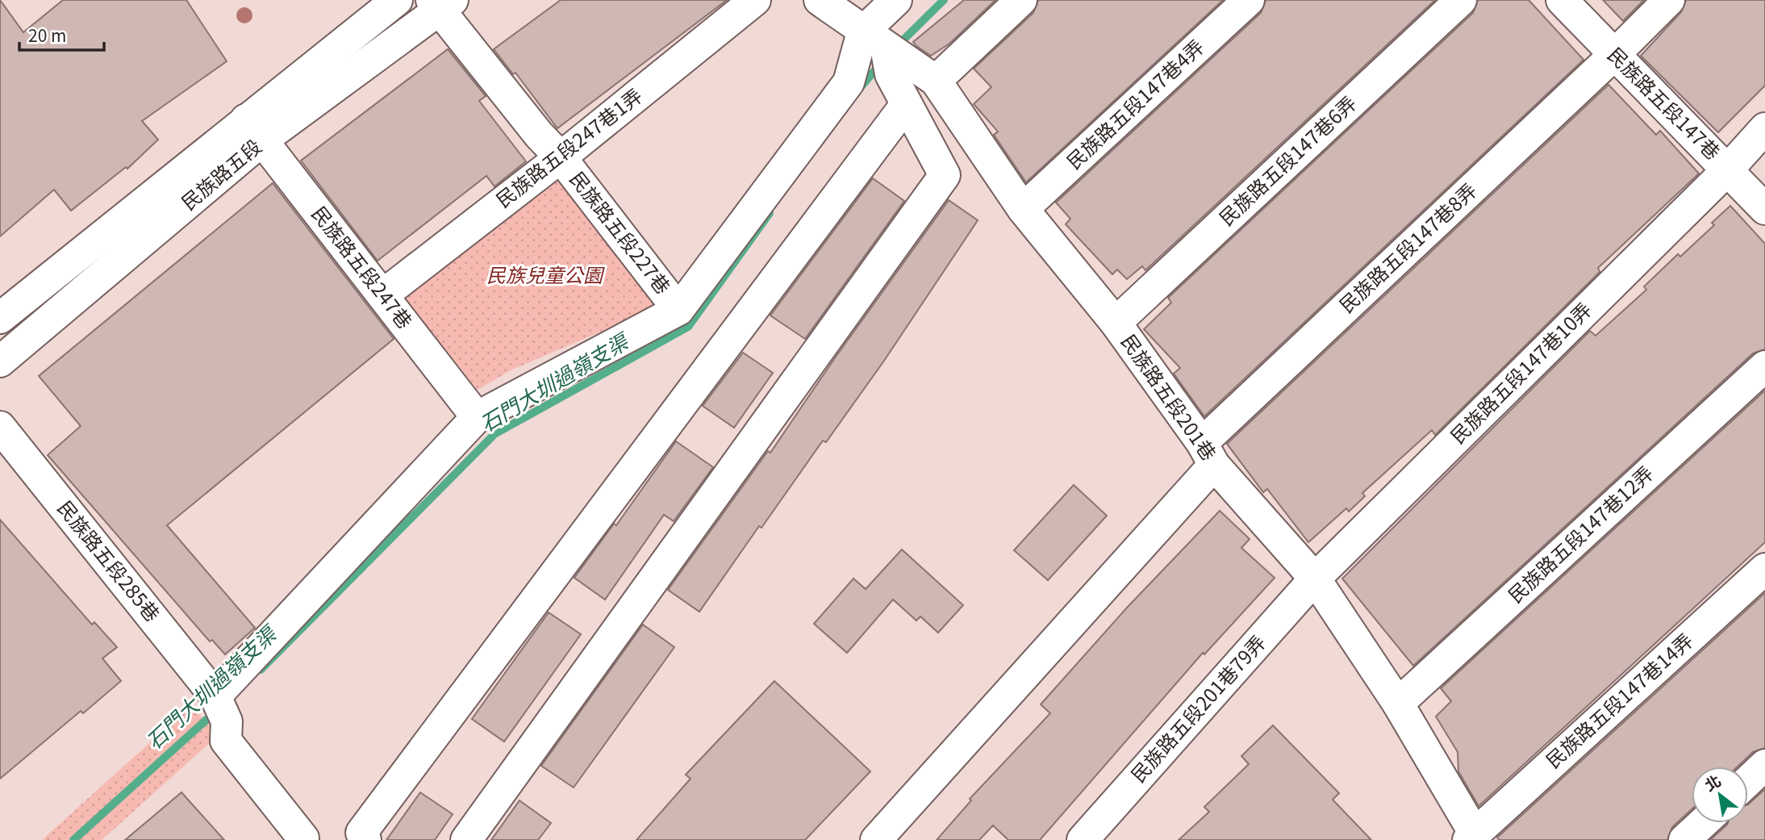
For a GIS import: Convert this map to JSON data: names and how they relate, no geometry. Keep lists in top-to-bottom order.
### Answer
{
  "streets": {
    "main road": [
      "民族路五段147巷",
      "民族路五段147巷4弄",
      "民族路五段247巷1弄",
      "民族路五段147巷6弄",
      "民族路五段",
      "民族路五段227巷",
      "民族路五段147巷8弄",
      "民族路五段247巷",
      "民族路五段147巷10弄",
      "民族路五段201巷",
      "民族路五段147巷12弄",
      "民族路五段285巷",
      "民族路五段147巷14弄",
      "民族路五段201巷79弄"
    ]
  },
  "crossings": [
    ["民族路五段147巷", "民族路五段147巷8弄"],
    ["民族路五段147巷", "民族路五段147巷10弄"],
    ["民族路五段147巷4弄", "民族路五段201巷"],
    ["民族路五段247巷1弄", "民族路五段227巷"],
    ["民族路五段247巷1弄", "民族路五段247巷"],
    ["民族路五段147巷6弄", "民族路五段201巷"],
    ["民族路五段", "民族路五段227巷"],
    ["民族路五段", "民族路五段247巷"],
    ["民族路五段147巷8弄", "民族路五段201巷"],
    ["民族路五段147巷10弄", "民族路五段201巷"],
    ["民族路五段147巷10弄", "民族路五段201巷79弄"],
    ["民族路五段201巷", "民族路五段147巷12弄"],
    ["民族路五段201巷", "民族路五段147巷14弄"],
    ["民族路五段201巷", "民族路五段201巷79弄"]
  ],
  "water": ["石門大圳過嶺支渠"],
  "parks": ["民族兒童公園"],
  "scale_bar": "20 m",
  "north": "top left"
}
